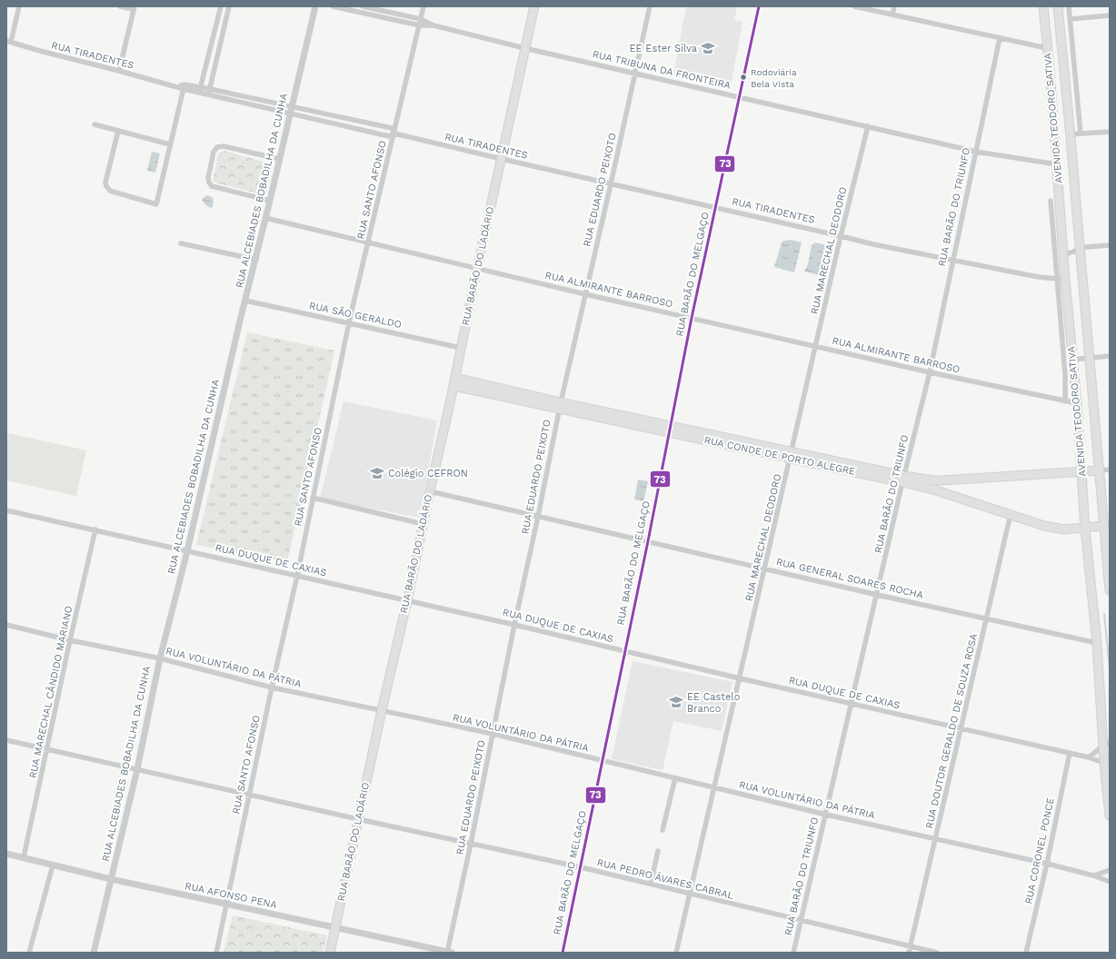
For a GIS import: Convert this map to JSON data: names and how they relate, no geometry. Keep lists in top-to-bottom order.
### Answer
{
  "streets": {
    "main road": ["AVENIDA TEODORO SATIVA", "RUA BARÃO DO LADÁRIO", "RUA CONDE DE PORTO ALEGRE"],
    "street": [
      "RUA TIRADENTES",
      "RUA TRIBUNA DA FRONTEIRA",
      "RUA SANTO AFONSO",
      "RUA EDUARDO PEIXOTO",
      "RUA ALCEBIADES BOBADILHA DA CUNHA",
      "RUA BARÃO DO TRIUNFO",
      "RUA MARECHAL DEODORO",
      "RUA BARÃO DO MELGAÇO",
      "RUA ALMIRANTE BARROSO",
      "RUA SÃO GERALDO",
      "RUA DUQUE DE CAXIAS",
      "RUA GENERAL SOARES ROCHA",
      "RUA VOLUNTÁRIO DA PÁTRIA",
      "RUA MARECHAL CÂNDIDO MARIANO",
      "RUA DOUTOR GERALDO DE SOUZA ROSA",
      "RUA CORONEL PONCE",
      "RUA PEDRO ÁVARES CABRAL",
      "RUA AFONSO PENA"
    ]
  },
  "crossings": [
    ["RUA TIRADENTES", "AVENIDA TEODORO SATIVA"],
    ["RUA TIRADENTES", "RUA SANTO AFONSO"],
    ["RUA TIRADENTES", "RUA EDUARDO PEIXOTO"],
    ["RUA TIRADENTES", "RUA ALCEBIADES BOBADILHA DA CUNHA"],
    ["RUA TIRADENTES", "RUA BARÃO DO TRIUNFO"],
    ["RUA TIRADENTES", "RUA MARECHAL DEODORO"],
    ["RUA TIRADENTES", "RUA BARÃO DO LADÁRIO"],
    ["RUA TIRADENTES", "RUA BARÃO DO MELGAÇO"],
    ["RUA TRIBUNA DA FRONTEIRA", "AVENIDA TEODORO SATIVA"],
    ["RUA TRIBUNA DA FRONTEIRA", "RUA SANTO AFONSO"],
    ["RUA TRIBUNA DA FRONTEIRA", "RUA EDUARDO PEIXOTO"],
    ["RUA TRIBUNA DA FRONTEIRA", "RUA BARÃO DO TRIUNFO"],
    ["RUA TRIBUNA DA FRONTEIRA", "RUA MARECHAL DEODORO"],
    ["RUA TRIBUNA DA FRONTEIRA", "RUA BARÃO DO LADÁRIO"],
    ["RUA TRIBUNA DA FRONTEIRA", "RUA BARÃO DO MELGAÇO"],
    ["AVENIDA TEODORO SATIVA", "RUA ALMIRANTE BARROSO"],
    ["AVENIDA TEODORO SATIVA", "RUA CONDE DE PORTO ALEGRE"],
    ["AVENIDA TEODORO SATIVA", "RUA DUQUE DE CAXIAS"],
    ["AVENIDA TEODORO SATIVA", "RUA GENERAL SOARES ROCHA"],
    ["RUA SANTO AFONSO", "RUA ALMIRANTE BARROSO"],
    ["RUA SANTO AFONSO", "RUA SÃO GERALDO"],
    ["RUA SANTO AFONSO", "RUA DUQUE DE CAXIAS"],
    ["RUA SANTO AFONSO", "RUA VOLUNTÁRIO DA PÁTRIA"],
    ["RUA SANTO AFONSO", "RUA PEDRO ÁVARES CABRAL"],
    ["RUA SANTO AFONSO", "RUA AFONSO PENA"],
    ["RUA EDUARDO PEIXOTO", "RUA ALMIRANTE BARROSO"],
    ["RUA EDUARDO PEIXOTO", "RUA CONDE DE PORTO ALEGRE"],
    ["RUA EDUARDO PEIXOTO", "RUA DUQUE DE CAXIAS"],
    ["RUA EDUARDO PEIXOTO", "RUA GENERAL SOARES ROCHA"],
    ["RUA EDUARDO PEIXOTO", "RUA VOLUNTÁRIO DA PÁTRIA"],
    ["RUA EDUARDO PEIXOTO", "RUA PEDRO ÁVARES CABRAL"],
    ["RUA EDUARDO PEIXOTO", "RUA AFONSO PENA"],
    ["RUA ALCEBIADES BOBADILHA DA CUNHA", "RUA ALMIRANTE BARROSO"],
    ["RUA ALCEBIADES BOBADILHA DA CUNHA", "RUA SÃO GERALDO"],
    ["RUA ALCEBIADES BOBADILHA DA CUNHA", "RUA DUQUE DE CAXIAS"],
    ["RUA ALCEBIADES BOBADILHA DA CUNHA", "RUA VOLUNTÁRIO DA PÁTRIA"],
    ["RUA ALCEBIADES BOBADILHA DA CUNHA", "RUA PEDRO ÁVARES CABRAL"],
    ["RUA ALCEBIADES BOBADILHA DA CUNHA", "RUA AFONSO PENA"],
    ["RUA BARÃO DO TRIUNFO", "RUA ALMIRANTE BARROSO"],
    ["RUA BARÃO DO TRIUNFO", "RUA CONDE DE PORTO ALEGRE"],
    ["RUA BARÃO DO TRIUNFO", "RUA DUQUE DE CAXIAS"],
    ["RUA BARÃO DO TRIUNFO", "RUA GENERAL SOARES ROCHA"],
    ["RUA BARÃO DO TRIUNFO", "RUA VOLUNTÁRIO DA PÁTRIA"],
    ["RUA BARÃO DO TRIUNFO", "RUA PEDRO ÁVARES CABRAL"],
    ["RUA MARECHAL DEODORO", "RUA ALMIRANTE BARROSO"],
    ["RUA MARECHAL DEODORO", "RUA CONDE DE PORTO ALEGRE"],
    ["RUA MARECHAL DEODORO", "RUA DUQUE DE CAXIAS"],
    ["RUA MARECHAL DEODORO", "RUA GENERAL SOARES ROCHA"],
    ["RUA MARECHAL DEODORO", "RUA VOLUNTÁRIO DA PÁTRIA"],
    ["RUA MARECHAL DEODORO", "RUA PEDRO ÁVARES CABRAL"],
    ["RUA BARÃO DO LADÁRIO", "RUA ALMIRANTE BARROSO"],
    ["RUA BARÃO DO LADÁRIO", "RUA SÃO GERALDO"],
    ["RUA BARÃO DO LADÁRIO", "RUA CONDE DE PORTO ALEGRE"],
    ["RUA BARÃO DO LADÁRIO", "RUA DUQUE DE CAXIAS"],
    ["RUA BARÃO DO LADÁRIO", "RUA GENERAL SOARES ROCHA"],
    ["RUA BARÃO DO LADÁRIO", "RUA VOLUNTÁRIO DA PÁTRIA"],
    ["RUA BARÃO DO LADÁRIO", "RUA PEDRO ÁVARES CABRAL"],
    ["RUA BARÃO DO LADÁRIO", "RUA AFONSO PENA"],
    ["RUA BARÃO DO MELGAÇO", "RUA ALMIRANTE BARROSO"],
    ["RUA BARÃO DO MELGAÇO", "RUA CONDE DE PORTO ALEGRE"],
    ["RUA BARÃO DO MELGAÇO", "RUA DUQUE DE CAXIAS"],
    ["RUA BARÃO DO MELGAÇO", "RUA GENERAL SOARES ROCHA"],
    ["RUA BARÃO DO MELGAÇO", "RUA VOLUNTÁRIO DA PÁTRIA"],
    ["RUA BARÃO DO MELGAÇO", "RUA PEDRO ÁVARES CABRAL"],
    ["RUA CONDE DE PORTO ALEGRE", "RUA DOUTOR GERALDO DE SOUZA ROSA"],
    ["RUA DUQUE DE CAXIAS", "RUA MARECHAL CÂNDIDO MARIANO"],
    ["RUA DUQUE DE CAXIAS", "RUA DOUTOR GERALDO DE SOUZA ROSA"],
    ["RUA DUQUE DE CAXIAS", "RUA CORONEL PONCE"],
    ["RUA GENERAL SOARES ROCHA", "RUA DOUTOR GERALDO DE SOUZA ROSA"],
    ["RUA VOLUNTÁRIO DA PÁTRIA", "RUA MARECHAL CÂNDIDO MARIANO"],
    ["RUA VOLUNTÁRIO DA PÁTRIA", "RUA DOUTOR GERALDO DE SOUZA ROSA"],
    ["RUA VOLUNTÁRIO DA PÁTRIA", "RUA CORONEL PONCE"],
    ["RUA MARECHAL CÂNDIDO MARIANO", "RUA PEDRO ÁVARES CABRAL"],
    ["RUA MARECHAL CÂNDIDO MARIANO", "RUA AFONSO PENA"],
    ["RUA DOUTOR GERALDO DE SOUZA ROSA", "RUA PEDRO ÁVARES CABRAL"]
  ],
  "places": {
    "school or university": ["EE Ester Silva", "Colégio CEFRON", "EE Castelo Branco"],
    "other": ["Rodoviária Bela Vista"]
  },
  "lines": ["transit line 73"]
}
